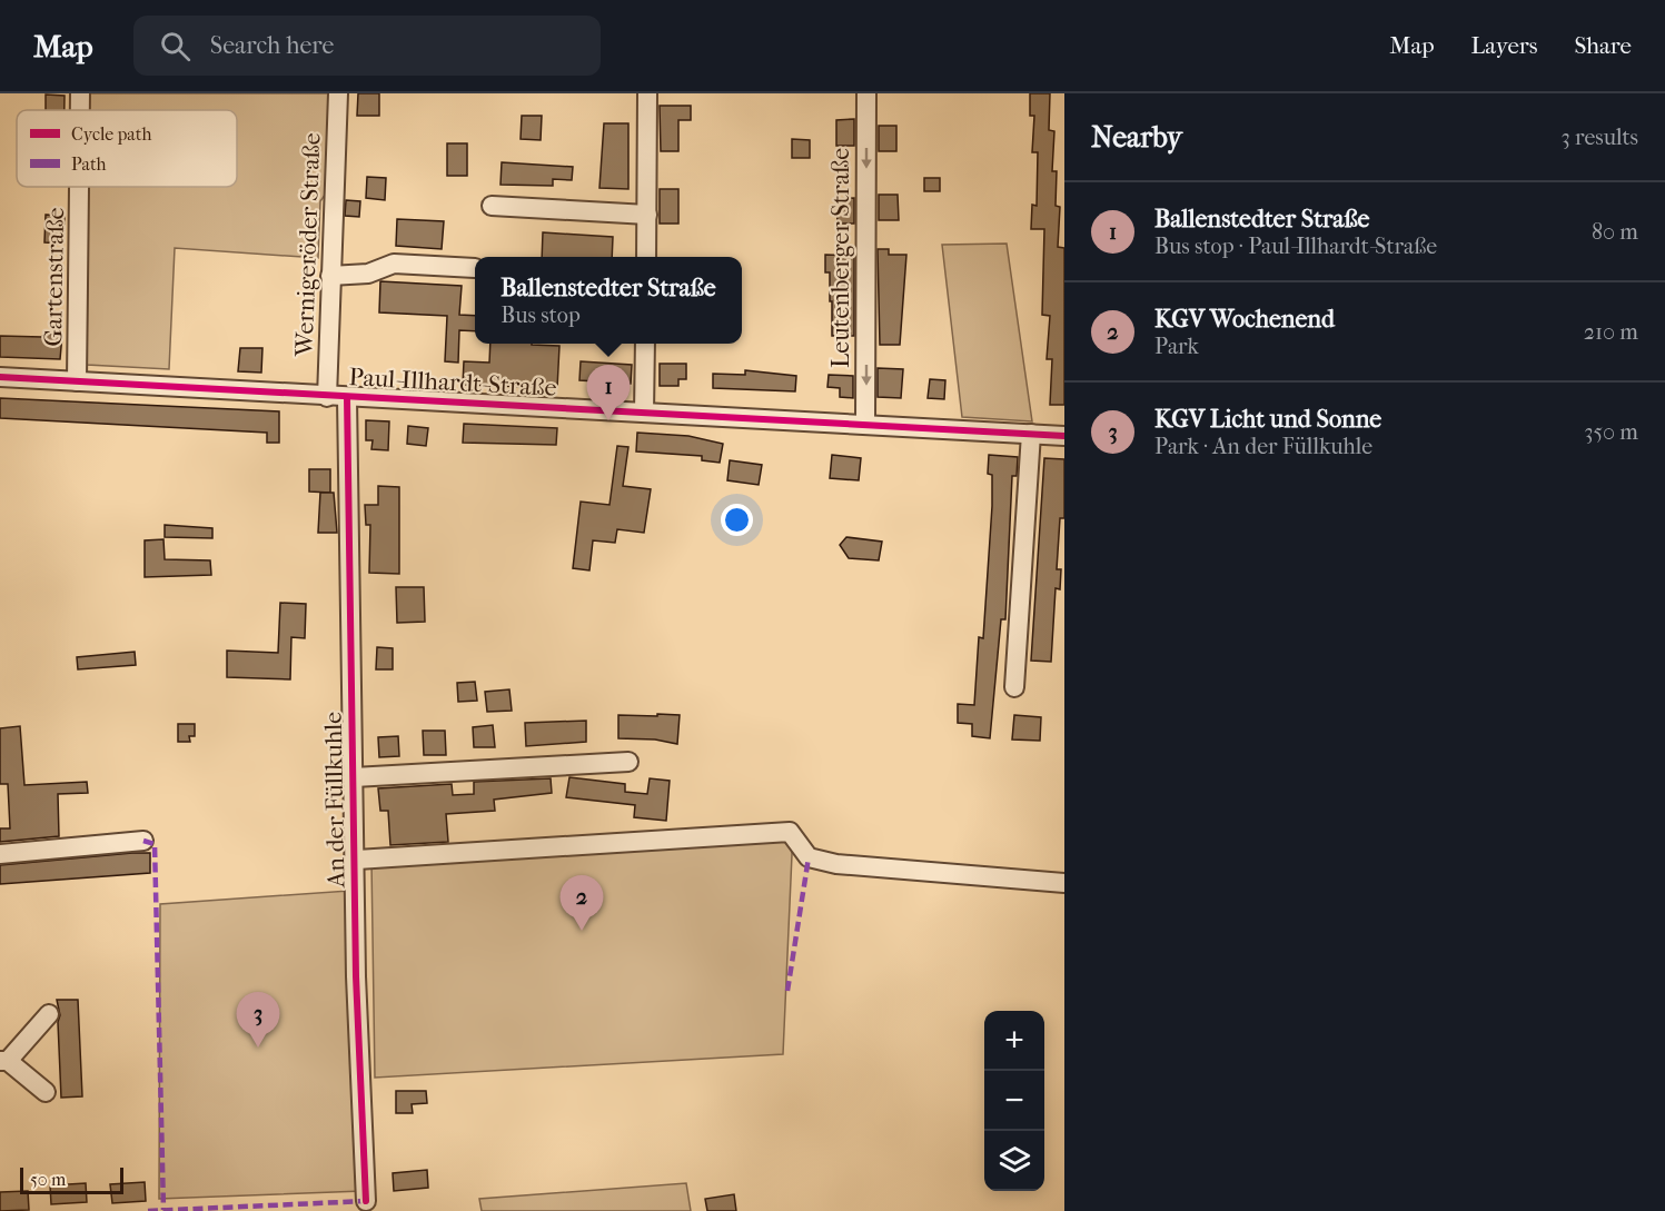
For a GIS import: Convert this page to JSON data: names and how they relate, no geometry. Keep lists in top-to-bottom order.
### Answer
{
  "streets": {
    "street": [
      "Wernigeröder Straße",
      "Leutenberger Straße",
      "Gartenstraße",
      "Paul-Illhardt-Straße",
      "An der Füllkuhle"
    ]
  },
  "crossings": [
    ["Wernigeröder Straße", "Paul-Illhardt-Straße"],
    ["Leutenberger Straße", "Paul-Illhardt-Straße"],
    ["Gartenstraße", "Paul-Illhardt-Straße"],
    ["Paul-Illhardt-Straße", "An der Füllkuhle"]
  ],
  "one_way": ["Leutenberger Straße"],
  "legend": ["Cycle path", "Path"],
  "scale_bar": "50 m",
  "page": {
    "header": "Map",
    "search": "Search here",
    "nav": ["Map", "Layers", "Share"],
    "heading": ["Nearby", "3 results"],
    "list": [
      {
        "mark": "1",
        "name": "Ballenstedter Straße",
        "note": "Bus stop · Paul-Illhardt-Straße",
        "value": "80 m"
      },
      {
        "mark": "2",
        "name": "KGV Wochenend",
        "note": "Park",
        "value": "210 m"
      },
      {
        "mark": "3",
        "name": "KGV Licht und Sonne",
        "note": "Park · An der Füllkuhle",
        "value": "350 m"
      }
    ],
    "popup": ["Ballenstedter Straße", "Bus stop"],
    "pins": ["1", "2", "3"],
    "map_buttons": ["+", "−"],
    "scale": "50 m"
  }
}
